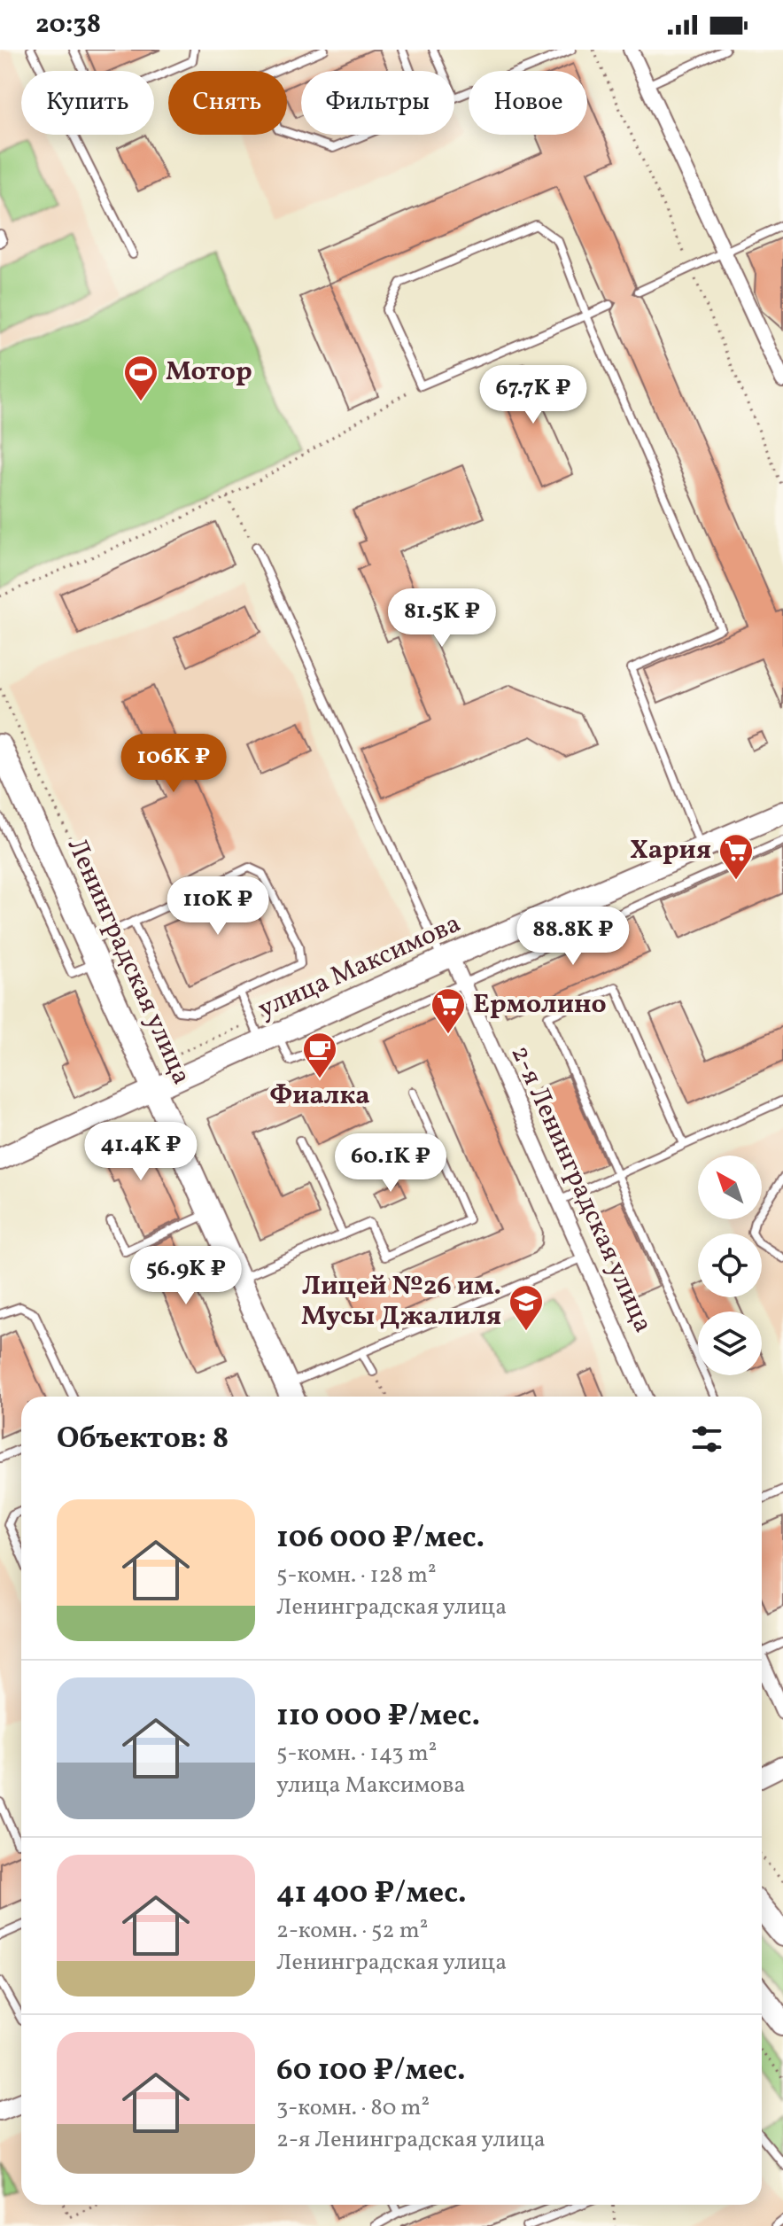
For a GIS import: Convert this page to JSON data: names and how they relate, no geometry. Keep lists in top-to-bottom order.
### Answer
{
  "streets": {
    "main road": ["Ленинградская улица", "улица Максимова"],
    "street": ["2-я Ленинградская улица"]
  },
  "crossings": [
    ["Ленинградская улица", "улица Максимова"],
    ["улица Максимова", "2-я Ленинградская улица"]
  ],
  "places": {
    "sports": ["Мотор"],
    "supermarket": ["Хария", "Ермолино"],
    "cafe": ["Фиалка"],
    "school or university": ["Лицей №26 им. Мусы Джалиля"]
  },
  "north": "top left",
  "page": {
    "status": "20:38",
    "chip": [
      "Купить",
      "Снять",
      "Фильтры",
      "Новое"
    ],
    "price": [
      "67.7K ₽",
      "81.5K ₽",
      "106K ₽",
      "110K ₽",
      "88.8K ₽",
      "41.4K ₽",
      "60.1K ₽",
      "56.9K ₽"
    ],
    "heading": "Объектов: 8",
    "list": [
      {
        "name": "106 000 ₽/мес.",
        "note": "5-комн. · 128 m² · Ленинградская улица"
      },
      {
        "name": "110 000 ₽/мес.",
        "note": "5-комн. · 143 m² · улица Максимова"
      },
      {
        "name": "41 400 ₽/мес.",
        "note": "2-комн. · 52 m² · Ленинградская улица"
      },
      {
        "name": "60 100 ₽/мес.",
        "note": "3-комн. · 80 m² · 2-я Ленинградская улица"
      }
    ]
  }
}
